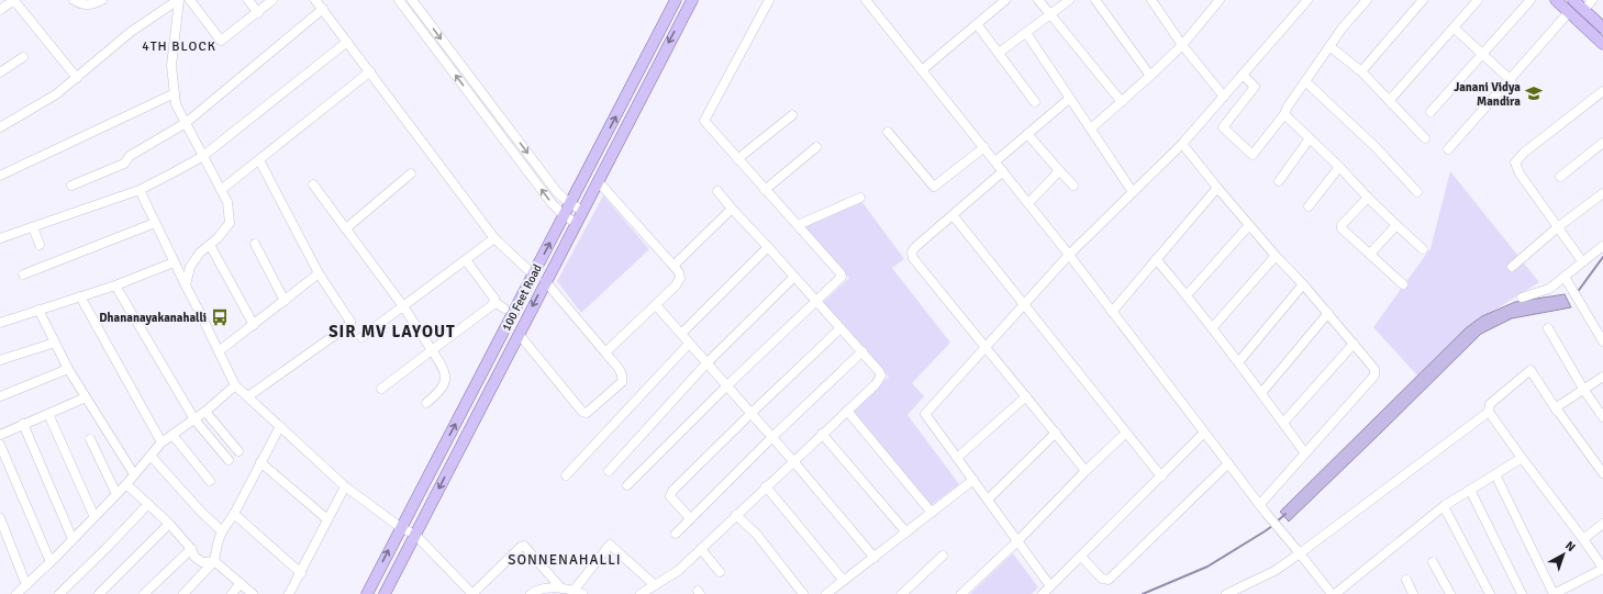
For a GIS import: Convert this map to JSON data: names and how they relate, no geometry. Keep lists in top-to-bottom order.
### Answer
{
  "streets": {
    "main road": ["100 Feet Road"]
  },
  "districts": ["4TH BLOCK", "SIR MV LAYOUT", "SONNENAHALLI"],
  "places": {
    "school or university": ["Janani Vidya Mandira"],
    "bus stop": ["Dhananayakanahalli"]
  },
  "north": "top right"
}
